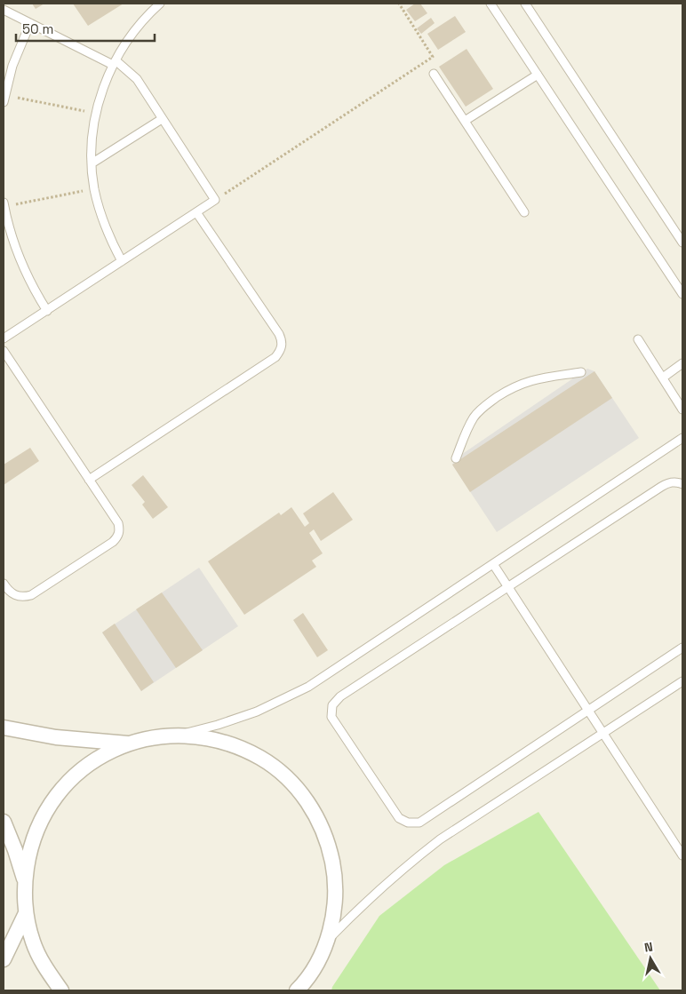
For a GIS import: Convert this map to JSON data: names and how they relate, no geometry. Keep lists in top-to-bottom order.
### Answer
{
  "scale_bar": "50 m",
  "north": "top"
}
